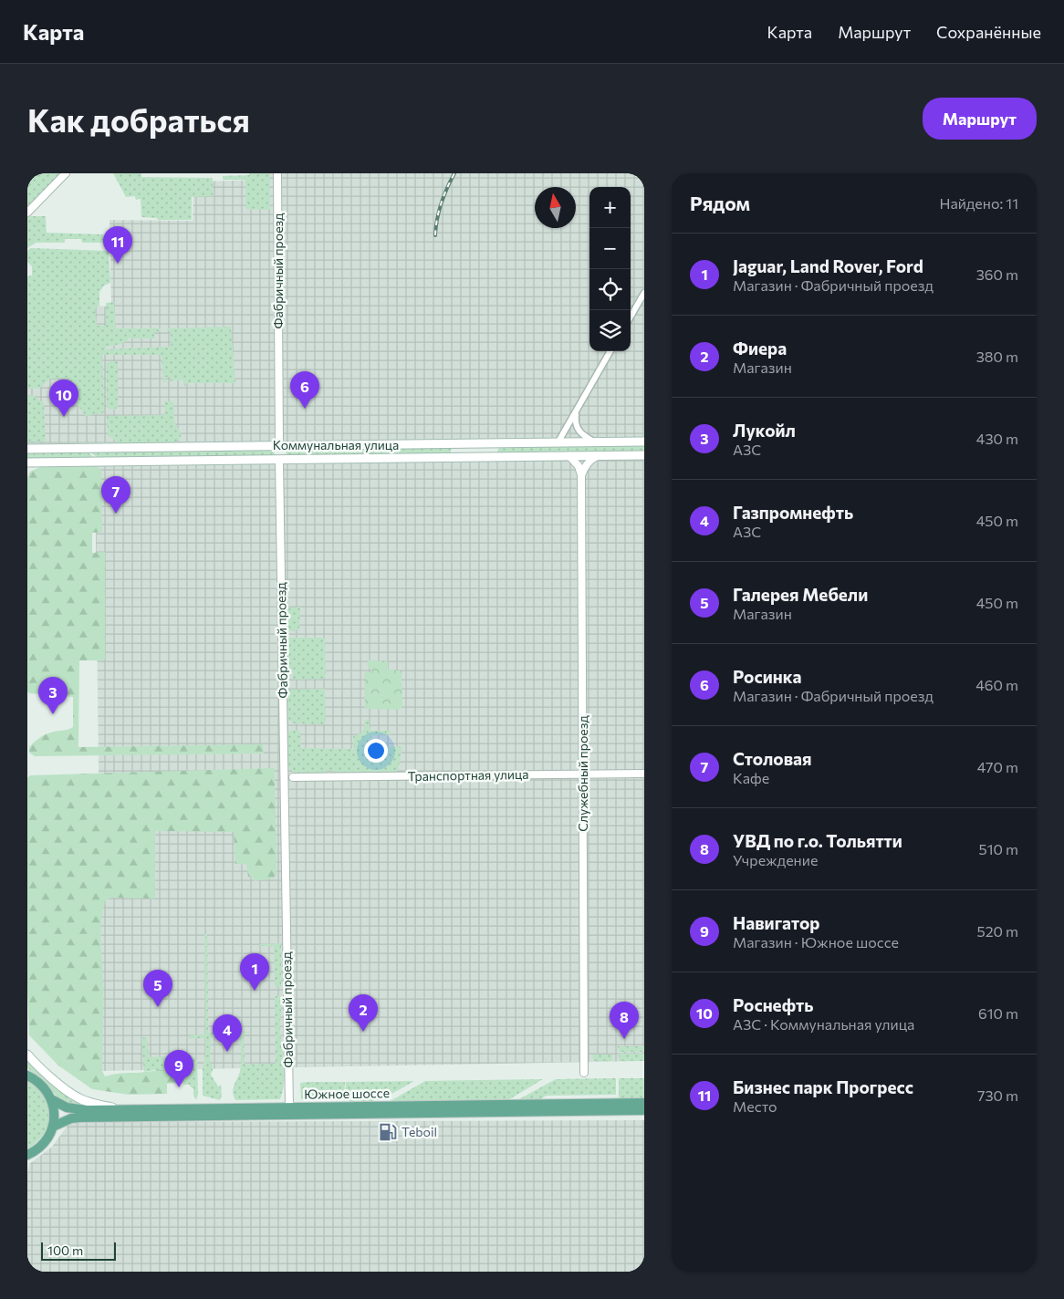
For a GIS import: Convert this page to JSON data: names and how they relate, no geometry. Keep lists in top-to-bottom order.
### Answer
{
  "streets": {
    "main road": ["Фабричный проезд", "Коммунальная улица", "Южное шоссе"],
    "street": ["Служебный проезд", "Транспортная улица"]
  },
  "crossings": [
    ["Фабричный проезд", "Коммунальная улица"],
    ["Фабричный проезд", "Южное шоссе"],
    ["Служебный проезд", "Транспортная улица"]
  ],
  "places": {
    "fuel station": ["Teboil"]
  },
  "scale_bar": "100 m",
  "north": "top",
  "page": {
    "header": "Карта",
    "nav": ["Карта", "Маршрут", "Сохранённые"],
    "buttons": "Маршрут",
    "title": "Как добраться",
    "heading": ["Рядом", "Найдено: 11"],
    "map_buttons": ["+", "−"],
    "pins": [
      "11",
      "6",
      "10",
      "7",
      "3",
      "1",
      "5",
      "2",
      "8",
      "4",
      "9"
    ],
    "list": [
      {
        "mark": "1",
        "name": "Jaguar, Land Rover, Ford",
        "note": "Магазин · Фабричный проезд",
        "value": "360 m"
      },
      {
        "mark": "2",
        "name": "Фиера",
        "note": "Магазин",
        "value": "380 m"
      },
      {
        "mark": "3",
        "name": "Лукойл",
        "note": "АЗС",
        "value": "430 m"
      },
      {
        "mark": "4",
        "name": "Газпромнефть",
        "note": "АЗС",
        "value": "450 m"
      },
      {
        "mark": "5",
        "name": "Галерея Мебели",
        "note": "Магазин",
        "value": "450 m"
      },
      {
        "mark": "6",
        "name": "Росинка",
        "note": "Магазин · Фабричный проезд",
        "value": "460 m"
      },
      {
        "mark": "7",
        "name": "Столовая",
        "note": "Кафе",
        "value": "470 m"
      },
      {
        "mark": "8",
        "name": "УВД по г.о. Тольятти",
        "note": "Учреждение",
        "value": "510 m"
      },
      {
        "mark": "9",
        "name": "Навигатор",
        "note": "Магазин · Южное шоссе",
        "value": "520 m"
      },
      {
        "mark": "10",
        "name": "Роснефть",
        "note": "АЗС · Коммунальная улица",
        "value": "610 m"
      },
      {
        "mark": "11",
        "name": "Бизнес парк Прогресс",
        "note": "Место",
        "value": "730 m"
      }
    ],
    "scale": "100 m"
  }
}
